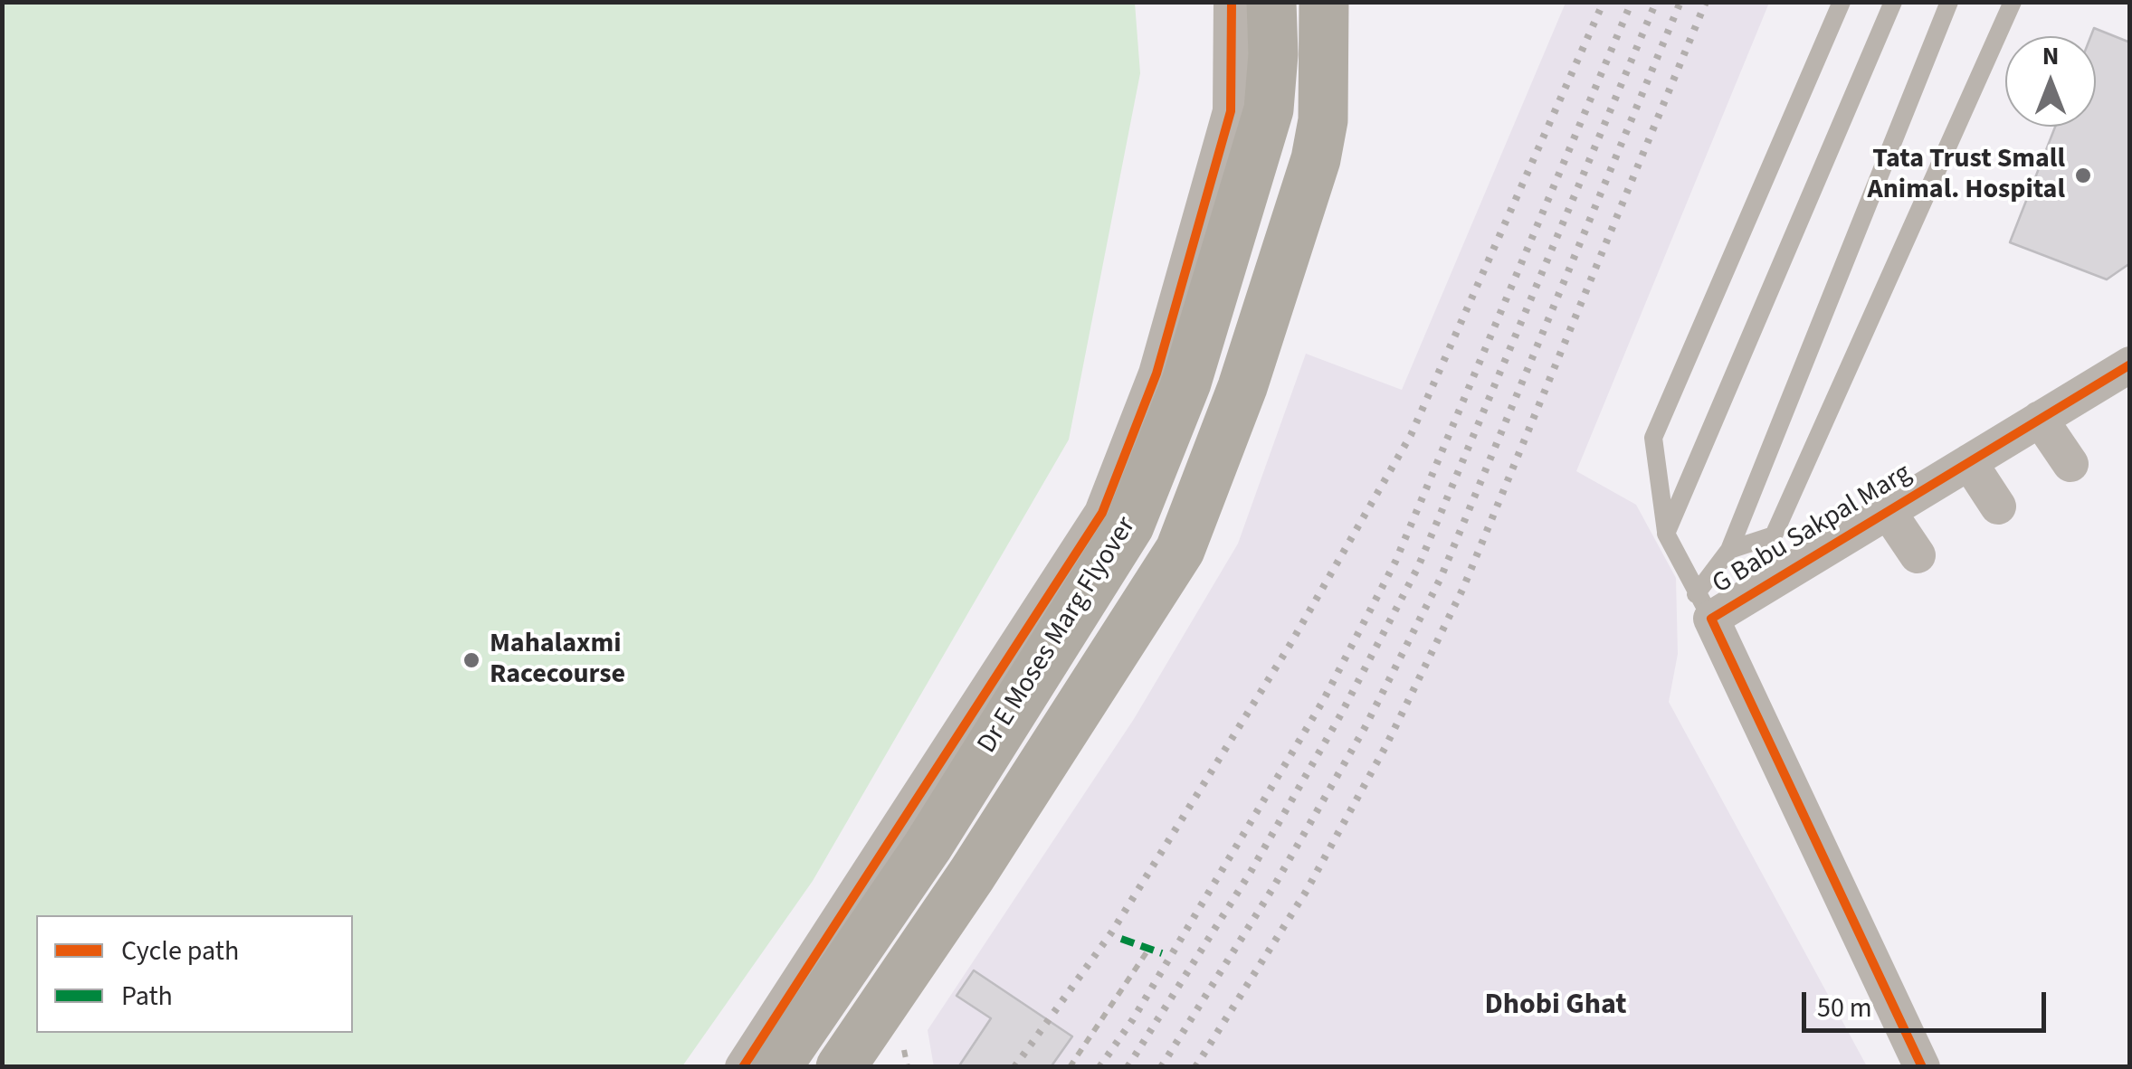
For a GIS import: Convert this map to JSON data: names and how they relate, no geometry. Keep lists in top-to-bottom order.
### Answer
{
  "streets": {
    "main road": ["Dr E Moses Marg Flyover"],
    "street": ["G Babu Sakpal Marg"]
  },
  "districts": ["Dhobi Ghat"],
  "places": ["Tata Trust Small Animal. Hospital", "Mahalaxmi Racecourse"],
  "legend": ["Cycle path", "Path"],
  "scale_bar": "50 m",
  "north": "top"
}
